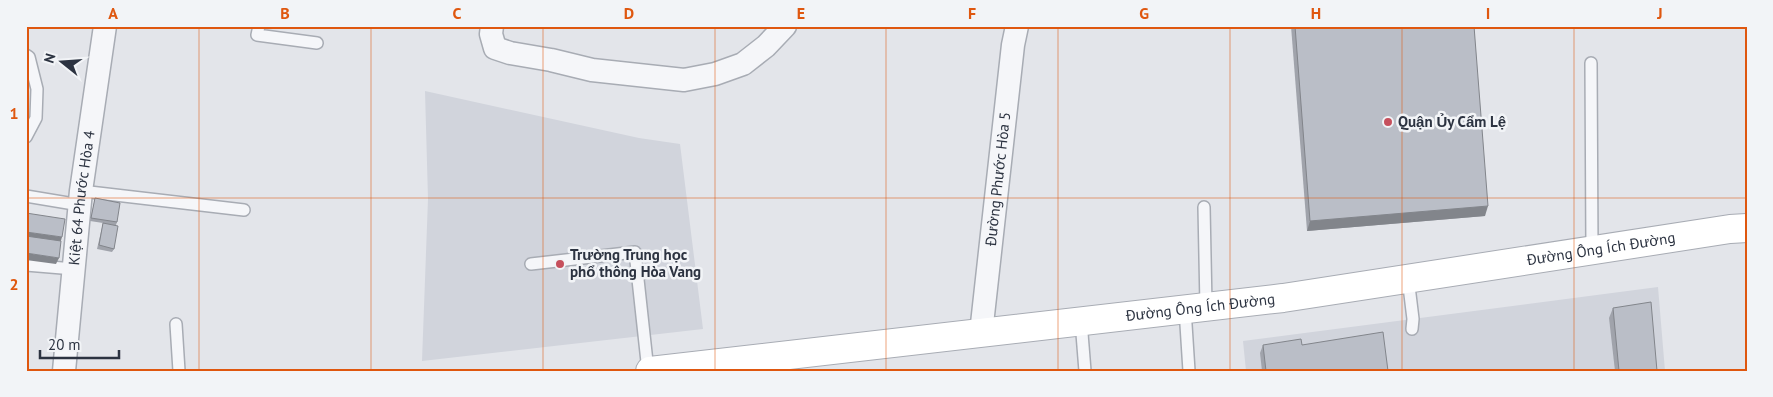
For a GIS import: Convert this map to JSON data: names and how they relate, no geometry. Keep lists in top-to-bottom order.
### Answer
{
  "streets": {
    "main road": ["Đường Ông Ích Đường"],
    "street": ["Đường Phước Hòa 5", "Kiệt 64 Phước Hòa 4"]
  },
  "crossings": [
    ["Đường Phước Hòa 5", "Đường Ông Ích Đường"]
  ],
  "places": ["Quận Ủy Cẩm Lệ", "Trường Trung học phổ thông Hòa Vang"],
  "scale_bar": "20 m",
  "north": "left",
  "grid": {
    "columns": [
      "A",
      "B",
      "C",
      "D",
      "E",
      "F",
      "G",
      "H",
      "I",
      "J"
    ],
    "rows": ["1", "2"]
  }
}
